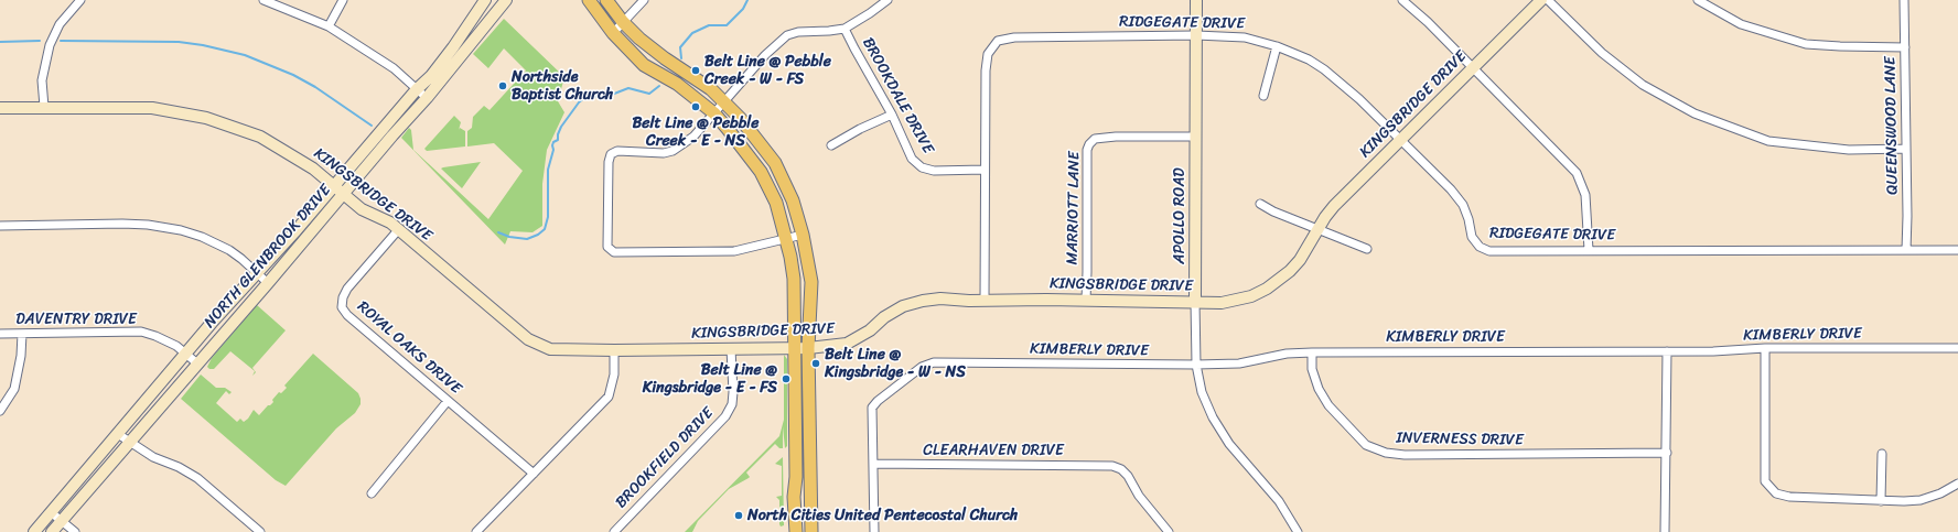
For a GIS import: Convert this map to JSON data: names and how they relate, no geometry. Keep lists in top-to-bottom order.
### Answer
{
  "streets": {
    "street": [
      "RIDGEGATE DRIVE",
      "BROOKDALE DRIVE",
      "KINGSBRIDGE DRIVE",
      "QUEENSWOOD LANE",
      "MARRIOTT LANE",
      "APOLLO ROAD",
      "NORTH GLENBROOK DRIVE",
      "DAVENTRY DRIVE",
      "KIMBERLY DRIVE",
      "ROYAL OAKS DRIVE",
      "INVERNESS DRIVE",
      "CLEARHAVEN DRIVE",
      "BROOKFIELD DRIVE"
    ]
  },
  "crossings": [
    ["RIDGEGATE DRIVE", "BROOKDALE DRIVE"],
    ["RIDGEGATE DRIVE", "KINGSBRIDGE DRIVE"],
    ["RIDGEGATE DRIVE", "QUEENSWOOD LANE"],
    ["RIDGEGATE DRIVE", "APOLLO ROAD"],
    ["KINGSBRIDGE DRIVE", "MARRIOTT LANE"],
    ["KINGSBRIDGE DRIVE", "APOLLO ROAD"],
    ["KINGSBRIDGE DRIVE", "NORTH GLENBROOK DRIVE"],
    ["KINGSBRIDGE DRIVE", "ROYAL OAKS DRIVE"],
    ["KINGSBRIDGE DRIVE", "BROOKFIELD DRIVE"],
    ["MARRIOTT LANE", "APOLLO ROAD"],
    ["APOLLO ROAD", "KIMBERLY DRIVE"],
    ["NORTH GLENBROOK DRIVE", "DAVENTRY DRIVE"],
    ["KIMBERLY DRIVE", "INVERNESS DRIVE"],
    ["KIMBERLY DRIVE", "CLEARHAVEN DRIVE"]
  ],
  "places": [
    "Belt Line @ Pebble Creek - W - FS",
    "Northside Baptist Church",
    "Belt Line @ Pebble Creek - E - NS",
    "Belt Line @ Kingsbridge - W - NS",
    "Belt Line @ Kingsbridge - E - FS",
    "North Cities United Pentecostal Church"
  ]
}
